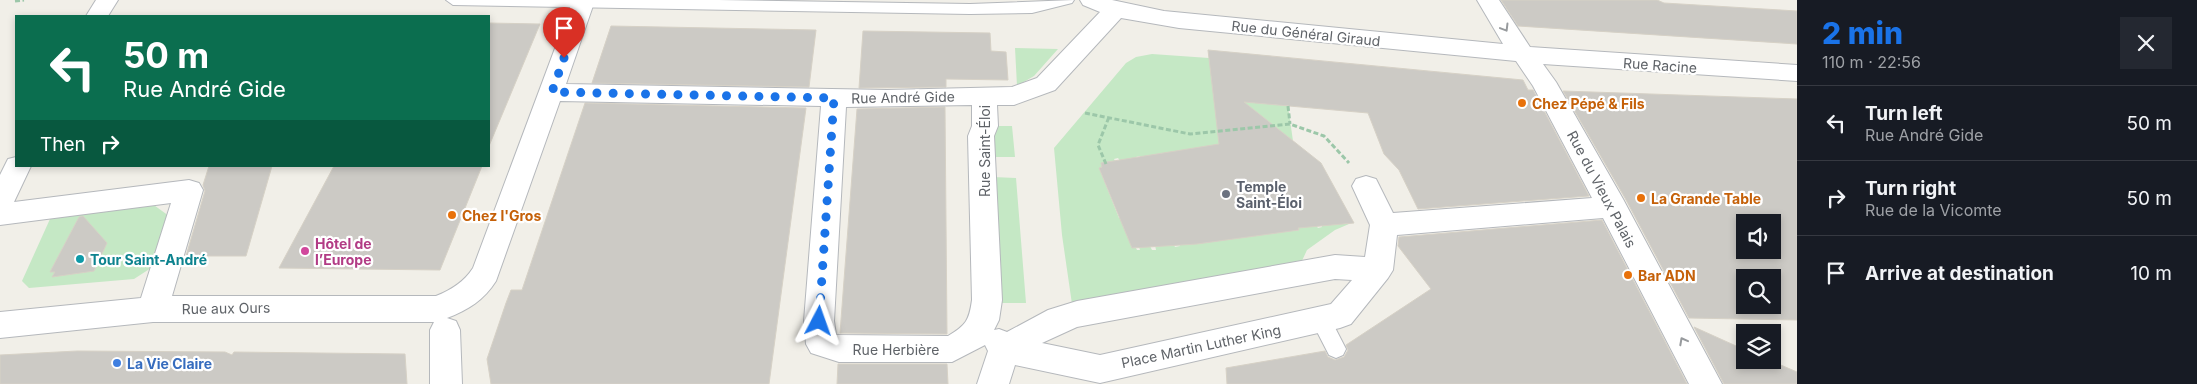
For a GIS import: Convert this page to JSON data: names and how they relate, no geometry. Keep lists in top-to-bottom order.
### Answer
{
  "streets": {
    "street": [
      "Rue du Général Giraud",
      "Rue Racine",
      "Rue André Gide",
      "Rue Saint-Éloi",
      "Rue du Vieux Palais",
      "Rue aux Ours",
      "Place Martin Luther King",
      "Rue Herbière"
    ]
  },
  "crossings": [
    ["Rue du Général Giraud", "Rue Racine"],
    ["Rue du Général Giraud", "Rue Saint-Éloi"],
    ["Rue du Général Giraud", "Rue du Vieux Palais"],
    ["Rue Racine", "Rue du Vieux Palais"],
    ["Rue André Gide", "Rue Saint-Éloi"],
    ["Rue André Gide", "Rue Herbière"],
    ["Rue Saint-Éloi", "Rue Herbière"]
  ],
  "places": [
    "Chez Pépé & Fils",
    "Temple Saint-Éloi",
    "La Grande Table",
    "Chez l'Gros",
    "Hôtel de l’Europe",
    "Tour Saint-André",
    "Bar ADN",
    "La Vie Claire"
  ],
  "page": {
    "heading": ["2 min", "110 m · 22:56"],
    "turn": ["50 m", "Rue André Gide"],
    "list": [
      {
        "name": "Turn left",
        "note": "Rue André Gide",
        "value": "50 m"
      },
      {
        "name": "Turn right",
        "note": "Rue de la Vicomte",
        "value": "50 m"
      },
      {
        "name": "Arrive at destination",
        "value": "10 m"
      }
    ],
    "then": "Then"
  }
}
